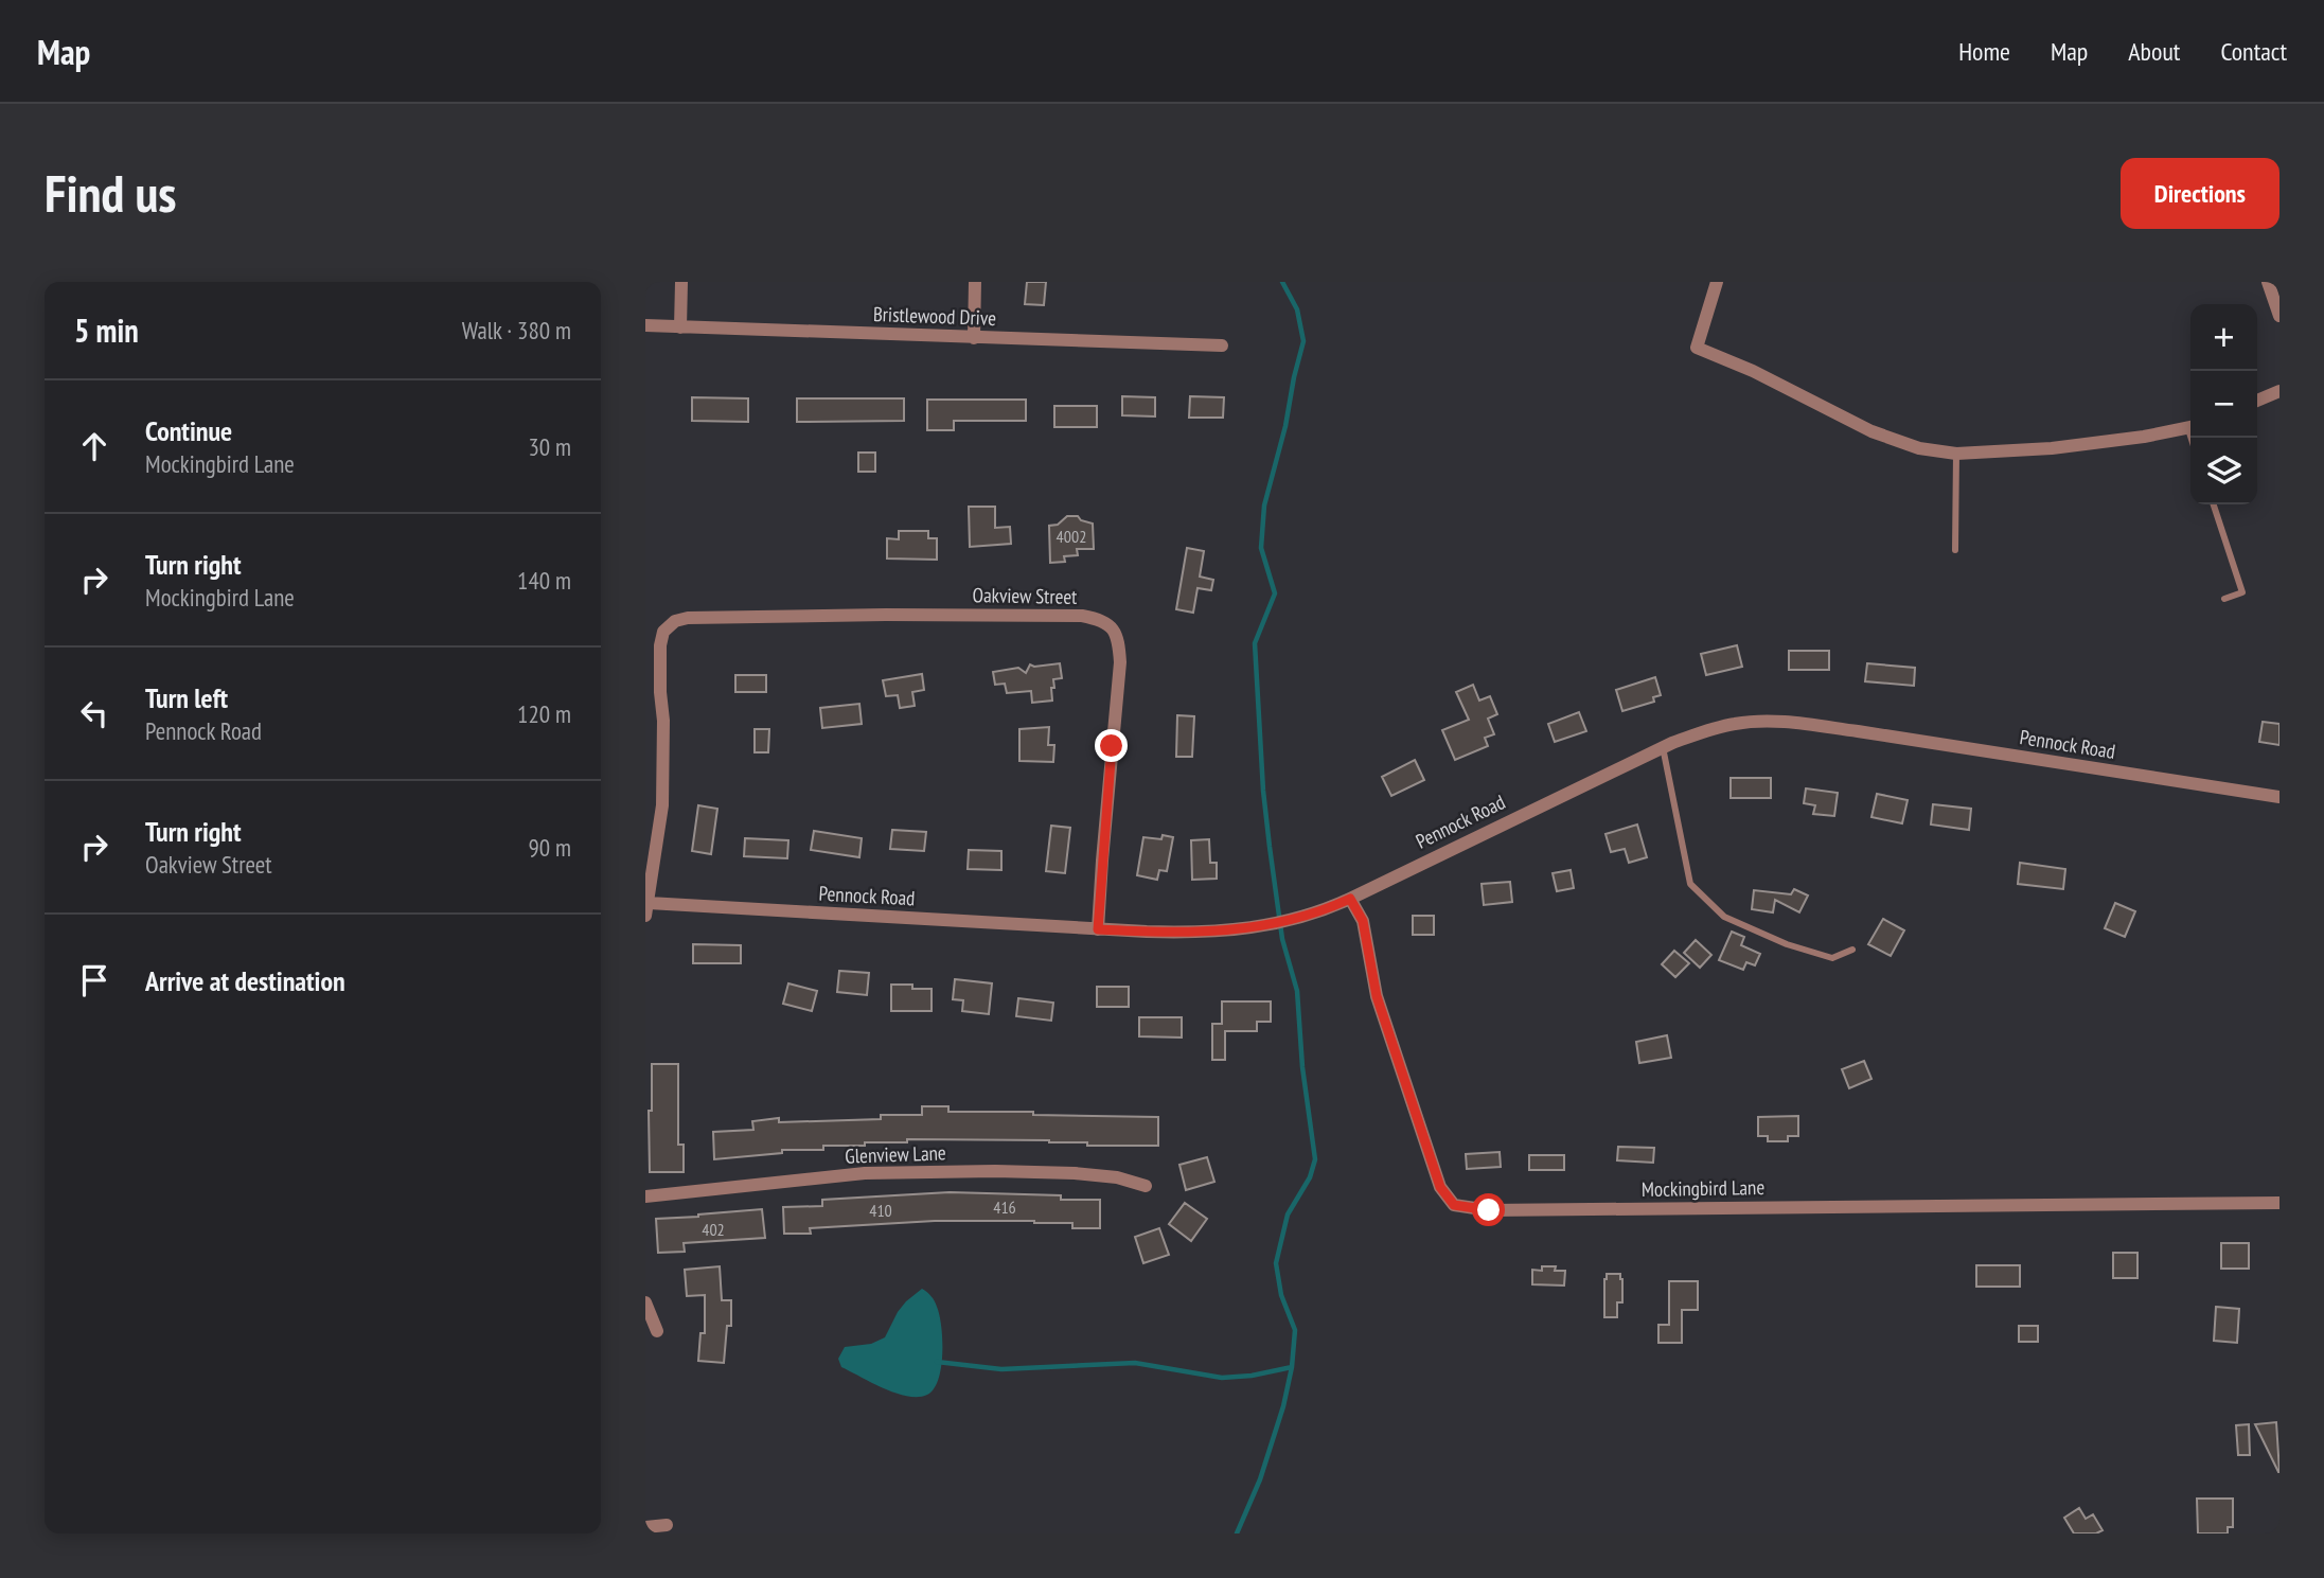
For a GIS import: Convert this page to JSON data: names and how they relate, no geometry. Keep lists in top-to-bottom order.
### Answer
{
  "streets": {
    "street": [
      "Bristlewood Drive",
      "Oakview Street",
      "Pennock Road",
      "Glenview Lane",
      "Mockingbird Lane"
    ]
  },
  "crossings": [
    ["Oakview Street", "Pennock Road"],
    ["Pennock Road", "Mockingbird Lane"]
  ],
  "house_numbers": [
    "4002",
    "416",
    "410",
    "402"
  ],
  "page": {
    "header": "Map",
    "nav": [
      "Home",
      "Map",
      "About",
      "Contact"
    ],
    "buttons": "Directions",
    "title": "Find us",
    "heading": ["5 min", "Walk · 380 m"],
    "map_buttons": ["+", "−"],
    "list": [
      ["Continue", "Mockingbird Lane", "30 m"],
      ["Turn right", "Mockingbird Lane", "140 m"],
      ["Turn left", "Pennock Road", "120 m"],
      ["Turn right", "Oakview Street", "90 m"],
      "Arrive at destination"
    ]
  }
}
